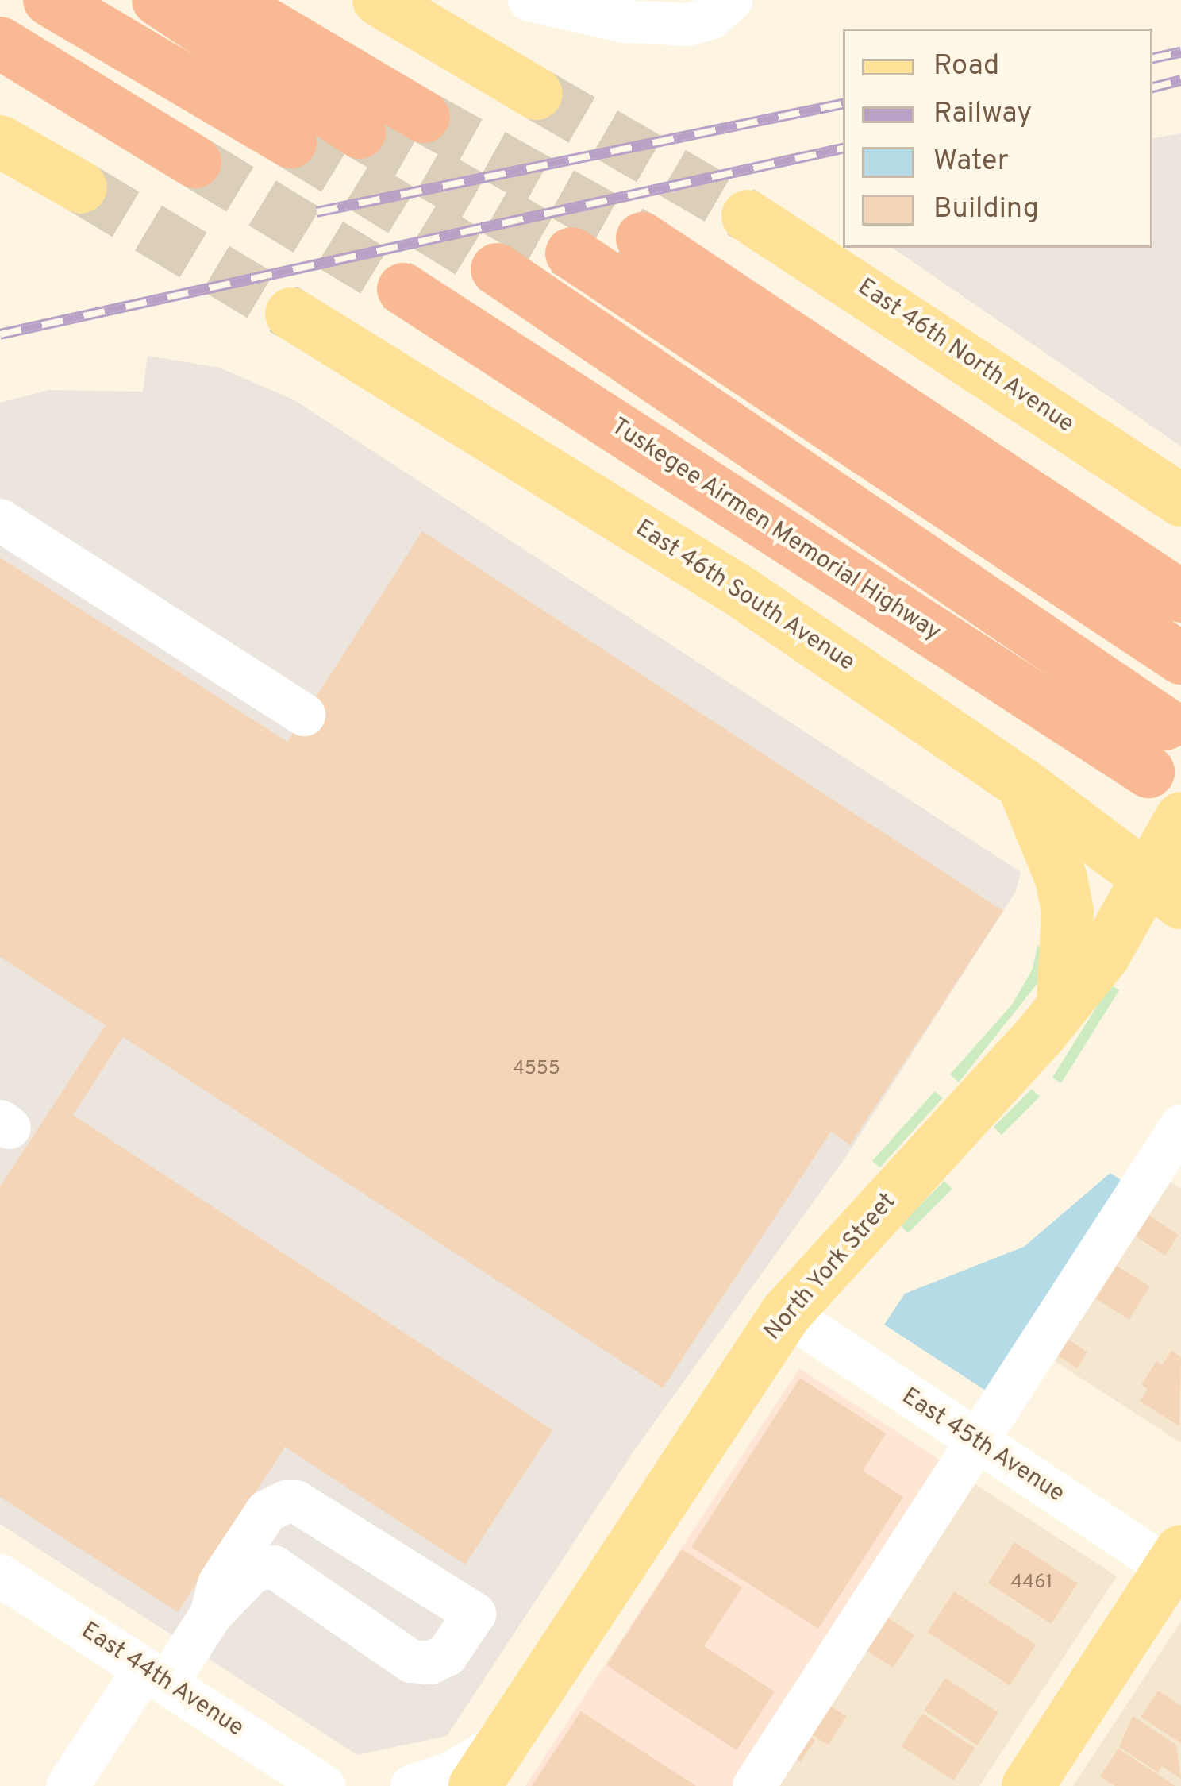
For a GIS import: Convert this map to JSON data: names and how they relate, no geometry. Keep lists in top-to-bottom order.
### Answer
{
  "streets": {
    "highway": ["Tuskegee Airmen Memorial Highway"],
    "main road": ["East 46th North Avenue", "East 46th South Avenue", "North York Street"],
    "street": ["East 45th Avenue", "East 44th Avenue"]
  },
  "crossings": [
    ["East 46th South Avenue", "North York Street"],
    ["North York Street", "East 45th Avenue"]
  ],
  "house_numbers": ["4555", "4461"],
  "legend": [
    "Road",
    "Railway",
    "Water",
    "Building"
  ]
}
